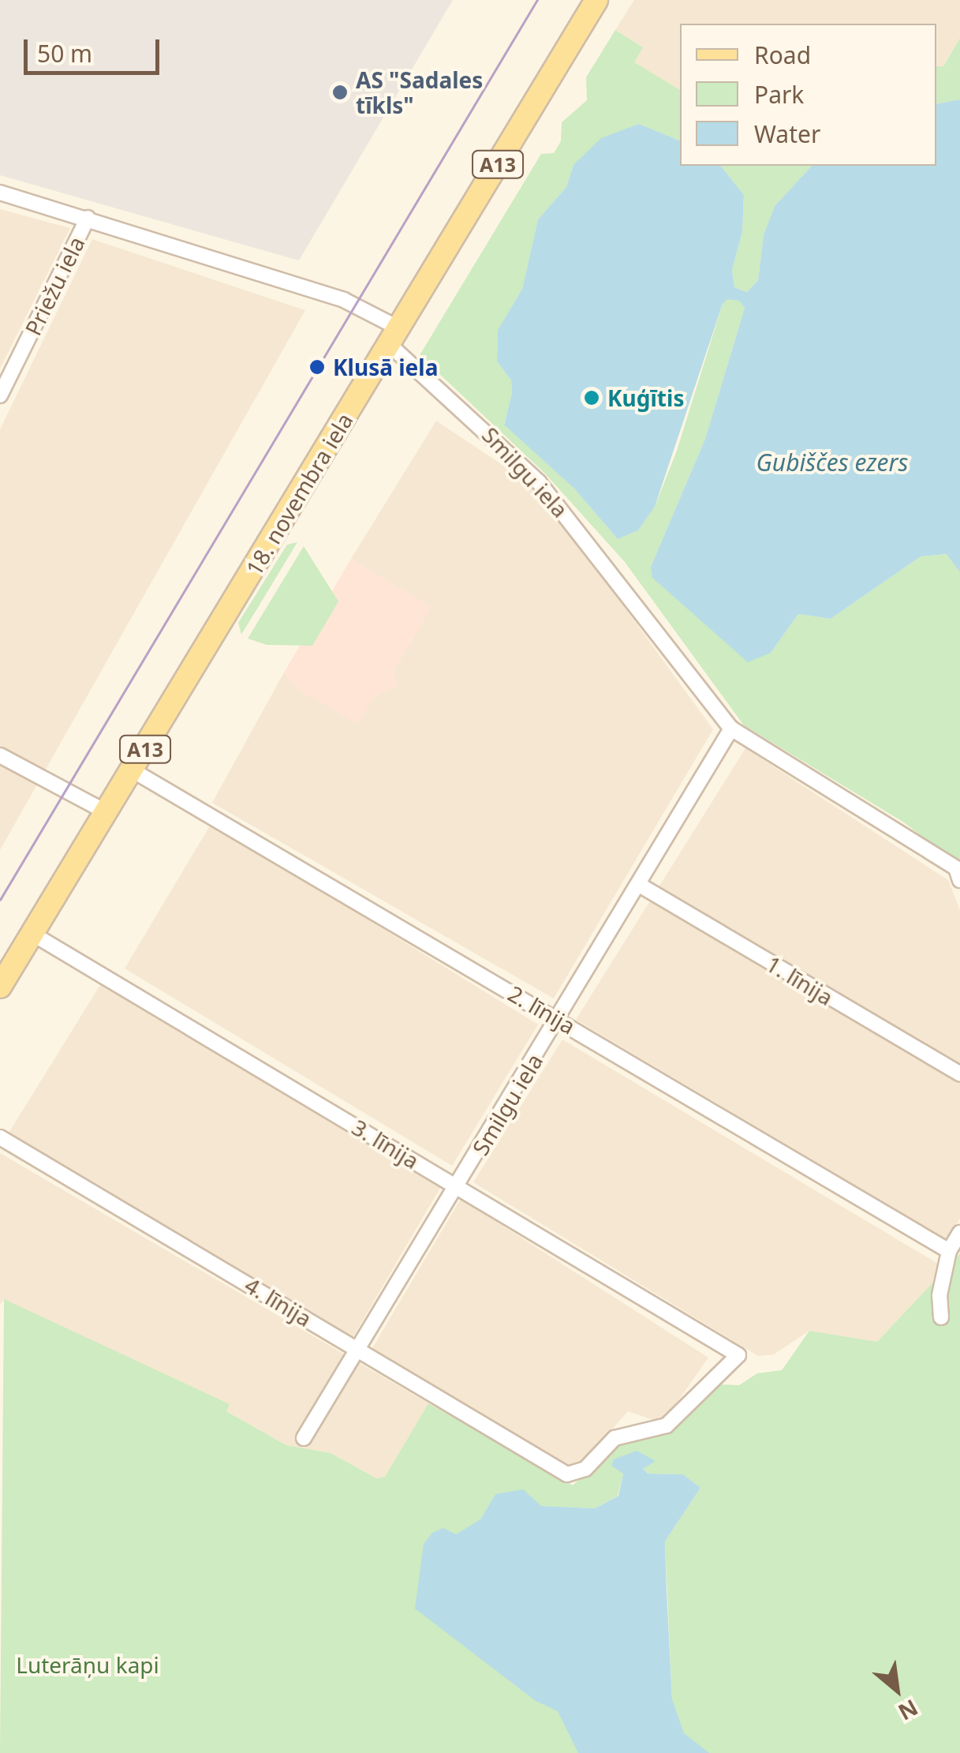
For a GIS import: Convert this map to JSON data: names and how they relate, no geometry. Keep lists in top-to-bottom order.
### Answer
{
  "streets": {
    "main road": ["A13", "18. novembra iela"],
    "street": [
      "Priežu iela",
      "Smilgu iela",
      "1. līnija",
      "2. līnija",
      "3. līnija",
      "4. līnija"
    ]
  },
  "crossings": [
    ["Smilgu iela", "18. novembra iela"],
    ["Smilgu iela", "1. līnija"],
    ["Smilgu iela", "2. līnija"],
    ["Smilgu iela", "3. līnija"],
    ["Smilgu iela", "4. līnija"],
    ["18. novembra iela", "2. līnija"],
    ["18. novembra iela", "3. līnija"],
    ["3. līnija", "4. līnija"]
  ],
  "water": ["Gubiščes ezers"],
  "parks": ["Luterāņu kapi"],
  "places": ["AS \"Sadales tīkls\"", "Klusā iela", "Kuģītis"],
  "legend": ["Road", "Park", "Water"],
  "scale_bar": "50 m",
  "north": "bottom right"
}
